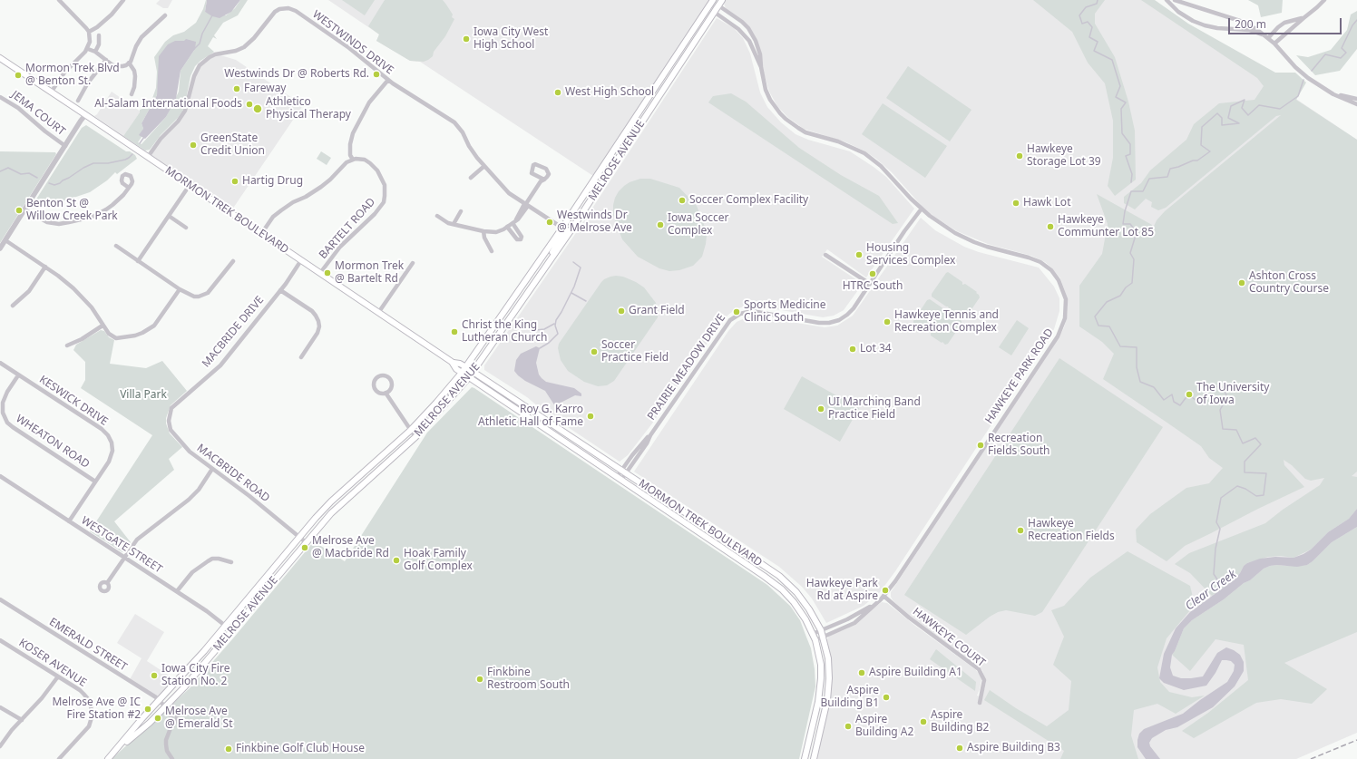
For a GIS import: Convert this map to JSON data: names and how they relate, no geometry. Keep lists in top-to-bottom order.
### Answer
{
  "streets": {
    "main road": ["MELROSE AVENUE", "MORMON TREK BOULEVARD"],
    "street": [
      "WESTWINDS DRIVE",
      "JEMA COURT",
      "BARTELT ROAD",
      "MACBRIDE DRIVE",
      "PRAIRIE MEADOW DRIVE",
      "HAWKEYE PARK ROAD",
      "KESWICK DRIVE",
      "WHEATON ROAD",
      "MACBRIDE ROAD",
      "WESTGATE STREET",
      "HAWKEYE COURT",
      "EMERALD STREET",
      "KOSER AVENUE"
    ]
  },
  "crossings": [
    ["WESTWINDS DRIVE", "MELROSE AVENUE"],
    ["WESTWINDS DRIVE", "MORMON TREK BOULEVARD"],
    ["MELROSE AVENUE", "MORMON TREK BOULEVARD"],
    ["MELROSE AVENUE", "HAWKEYE PARK ROAD"],
    ["MELROSE AVENUE", "MACBRIDE ROAD"],
    ["MELROSE AVENUE", "WESTGATE STREET"],
    ["MELROSE AVENUE", "EMERALD STREET"],
    ["MORMON TREK BOULEVARD", "BARTELT ROAD"],
    ["MORMON TREK BOULEVARD", "MACBRIDE DRIVE"],
    ["MORMON TREK BOULEVARD", "PRAIRIE MEADOW DRIVE"],
    ["MORMON TREK BOULEVARD", "HAWKEYE PARK ROAD"],
    ["MACBRIDE DRIVE", "MACBRIDE ROAD"],
    ["PRAIRIE MEADOW DRIVE", "HAWKEYE PARK ROAD"],
    ["HAWKEYE PARK ROAD", "HAWKEYE COURT"],
    ["KESWICK DRIVE", "WHEATON ROAD"],
    ["KESWICK DRIVE", "WESTGATE STREET"]
  ],
  "water": ["Clear Creek"],
  "parks": ["Villa Park"],
  "places": [
    "Iowa City West High School",
    "Westwinds Dr @ Roberts Rd.",
    "Mormon Trek Blvd @ Benton St.",
    "Fareway",
    "West High School",
    "Al-Salam International Foods",
    "Athletico Physical Therapy",
    "GreenState Credit Union",
    "Hawkeye Storage Lot 39",
    "Hartig Drug",
    "Soccer Complex Facility",
    "Hawk Lot",
    "Benton St @ Willow Creek Park",
    "Westwinds Dr @ Melrose Ave",
    "Iowa Soccer Complex",
    "Hawkeye Communter Lot 85",
    "Housing Services Complex",
    "Mormon Trek @ Bartelt Rd",
    "HTRC South",
    "Ashton Cross Country Course",
    "Grant Field",
    "Sports Medicine Clinic South",
    "Hawkeye Tennis and Recreation Complex",
    "Christ the King Lutheran Church",
    "Lot 34",
    "Soccer Practice Field",
    "The University of Iowa",
    "UI Marching Band Practice Field",
    "Roy G. Karro Athletic Hall of Fame",
    "Recreation Fields South",
    "Hawkeye Recreation Fields",
    "Melrose Ave @ Macbride Rd",
    "Hoak Family Golf Complex",
    "Hawkeye Park Rd at Aspire",
    "Aspire Building A1",
    "Iowa City Fire Station No. 2",
    "Finkbine Restroom South",
    "Aspire Building B1",
    "Melrose Ave @ IC Fire Station #2",
    "Melrose Ave @ Emerald St",
    "Aspire Building B2",
    "Aspire Building A2",
    "Aspire Building B3",
    "Finkbine Golf Club House"
  ],
  "scale_bar": "200 m"
}
